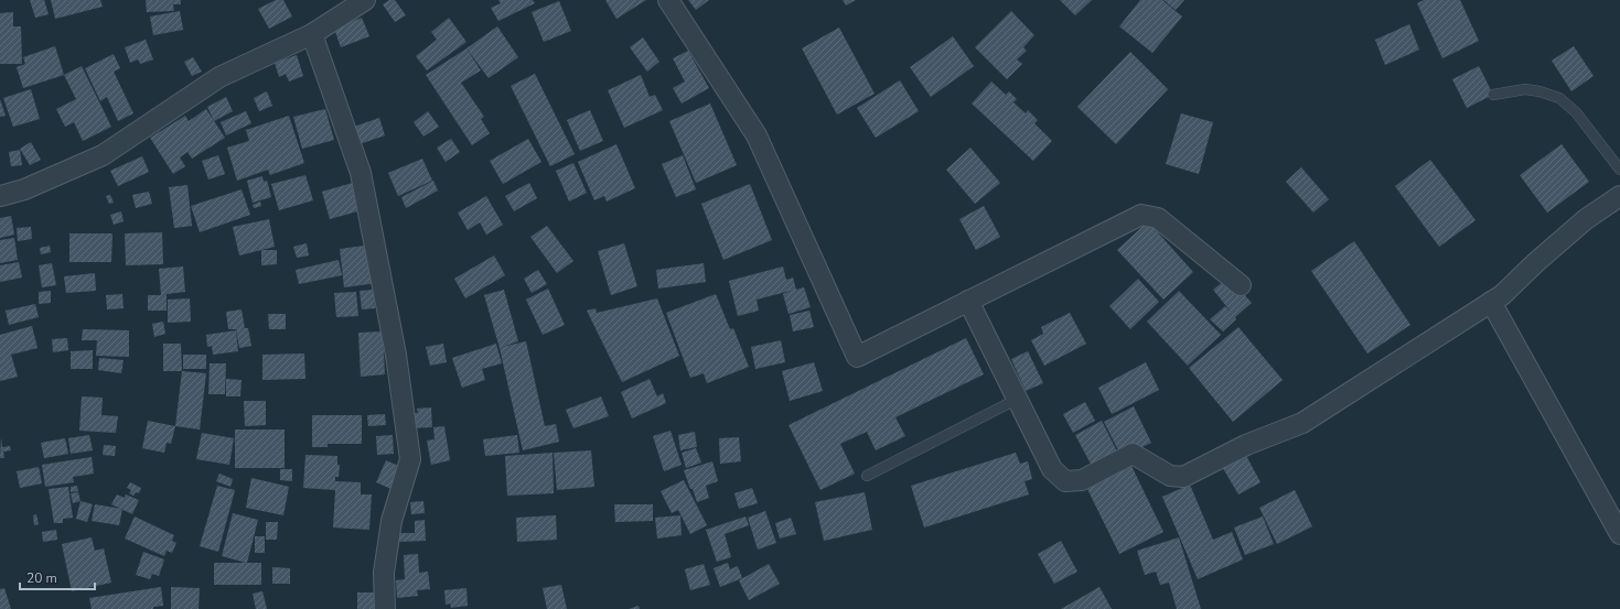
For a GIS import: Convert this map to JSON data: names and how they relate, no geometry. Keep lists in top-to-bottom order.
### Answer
{
  "scale_bar": "20 m"
}
